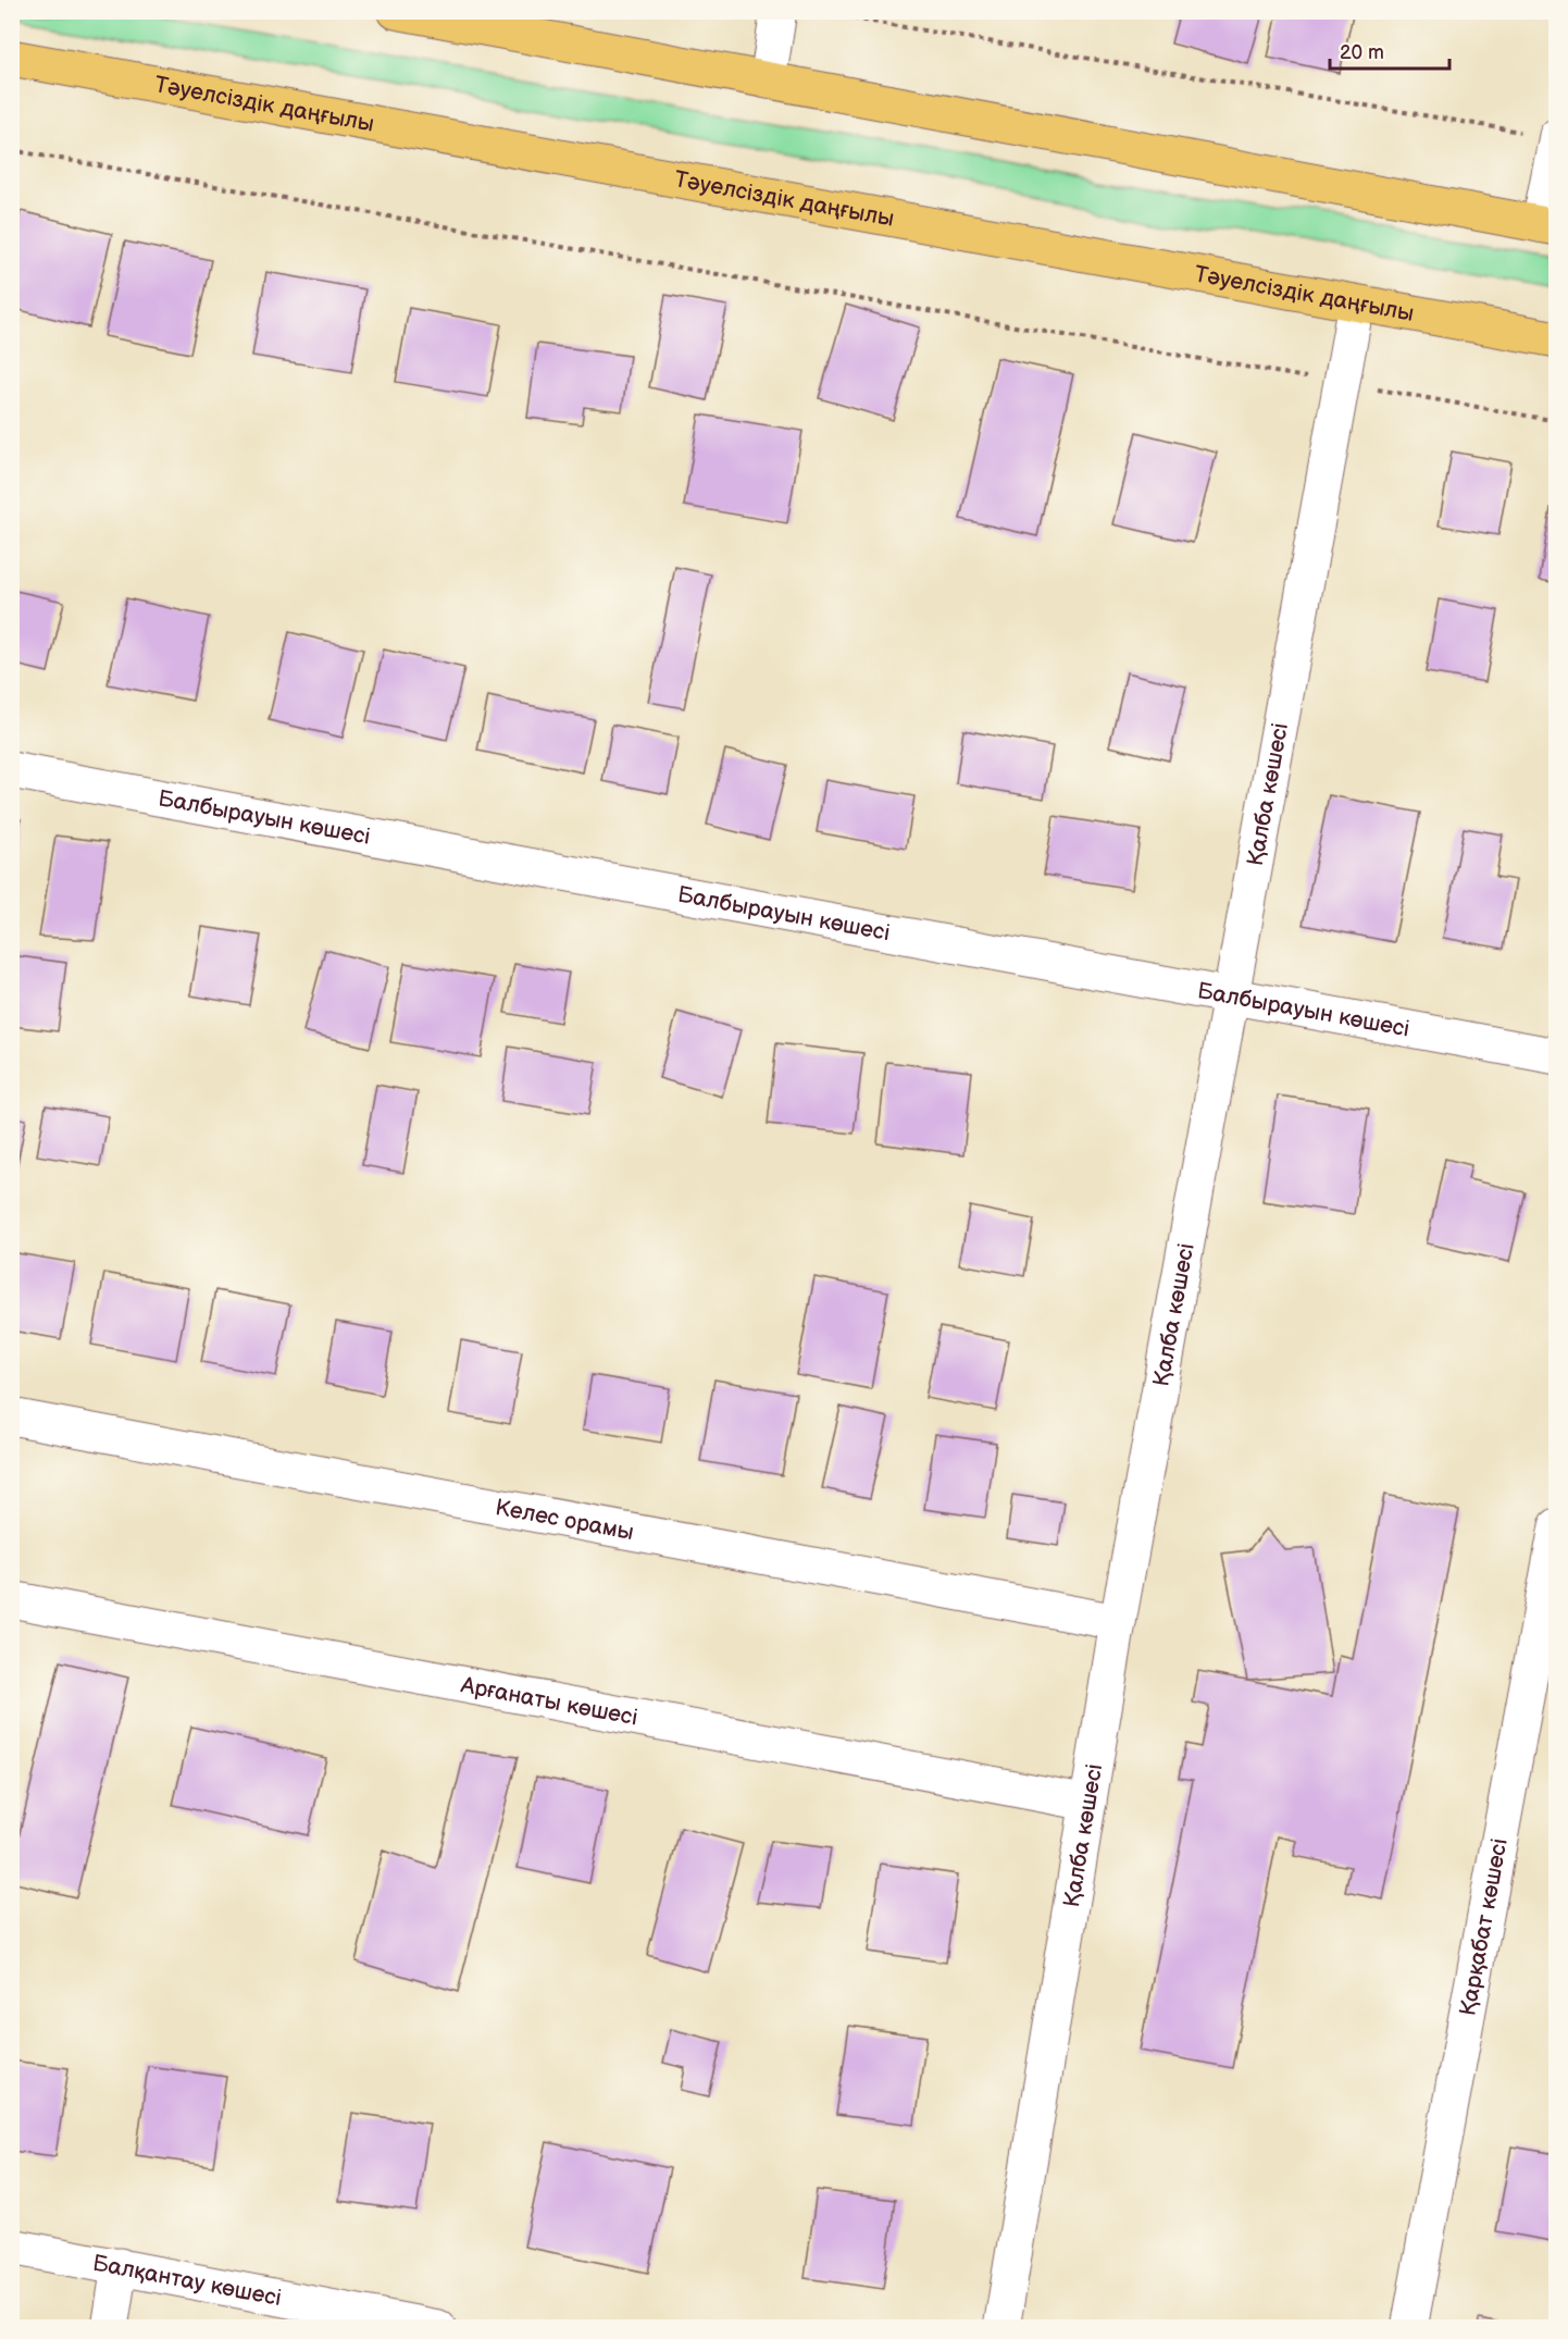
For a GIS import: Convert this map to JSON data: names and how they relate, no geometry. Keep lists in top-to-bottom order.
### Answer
{
  "streets": {
    "main road": ["Тәуелсіздік даңғылы"],
    "street": [
      "Қалба көшесі",
      "Балбырауын көшесі",
      "Келес орамы",
      "Арғанаты көшесі",
      "Қарқабат көшесі",
      "Балқантау көшесі"
    ]
  },
  "crossings": [
    ["Тәуелсіздік даңғылы", "Қалба көшесі"],
    ["Қалба көшесі", "Балбырауын көшесі"],
    ["Қалба көшесі", "Келес орамы"],
    ["Қалба көшесі", "Арғанаты көшесі"]
  ],
  "scale_bar": "20 m"
}
